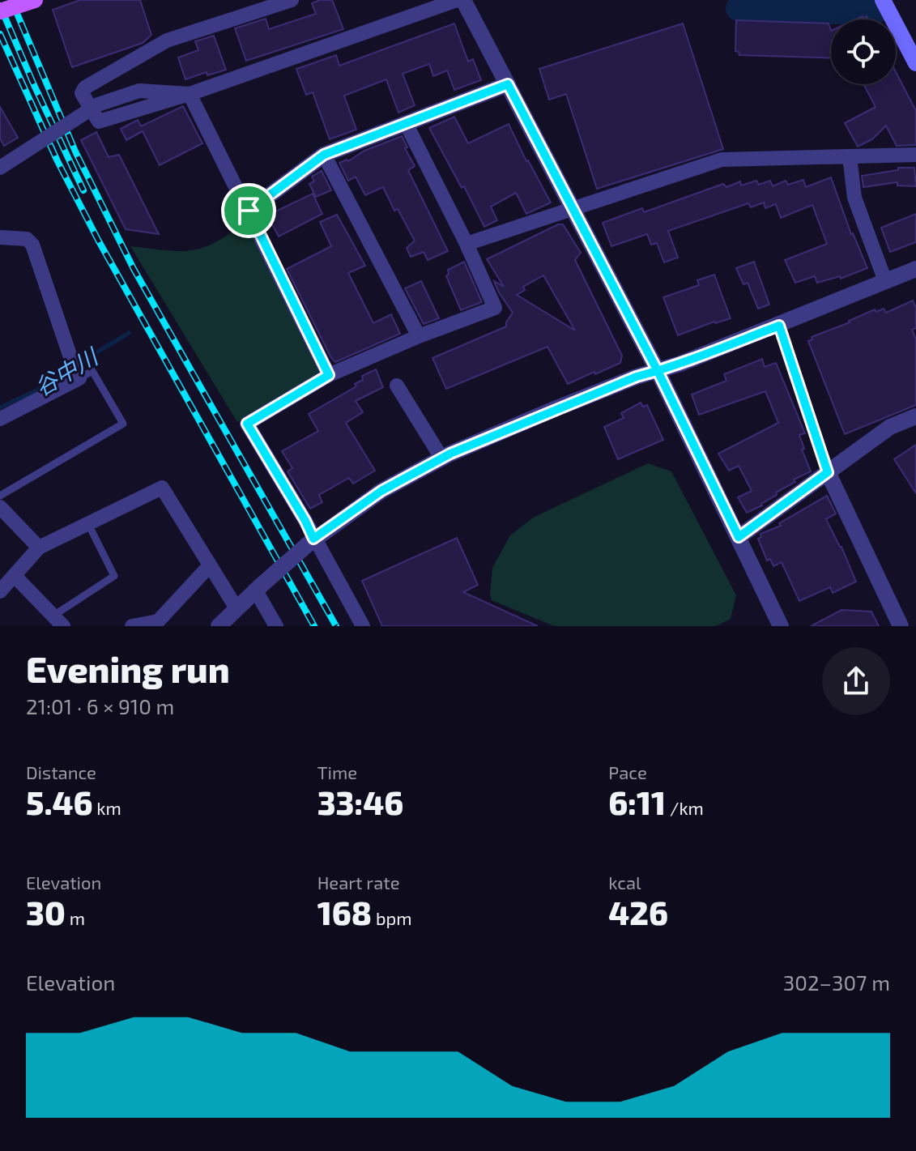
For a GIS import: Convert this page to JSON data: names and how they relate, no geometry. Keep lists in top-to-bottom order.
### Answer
{
  "water": ["谷中川"],
  "page": {
    "heading": ["Evening run", "21:01 · 6 × 910 m"],
    "stats": [
      ["Distance", "5.46 km"],
      ["Time", "33:46"],
      ["Pace", "6:11 /km"],
      ["Elevation", "30 m"],
      ["Heart rate", "168 bpm"],
      ["kcal", "426"]
    ],
    "chart": ["Elevation", "302–307 m"]
  }
}
